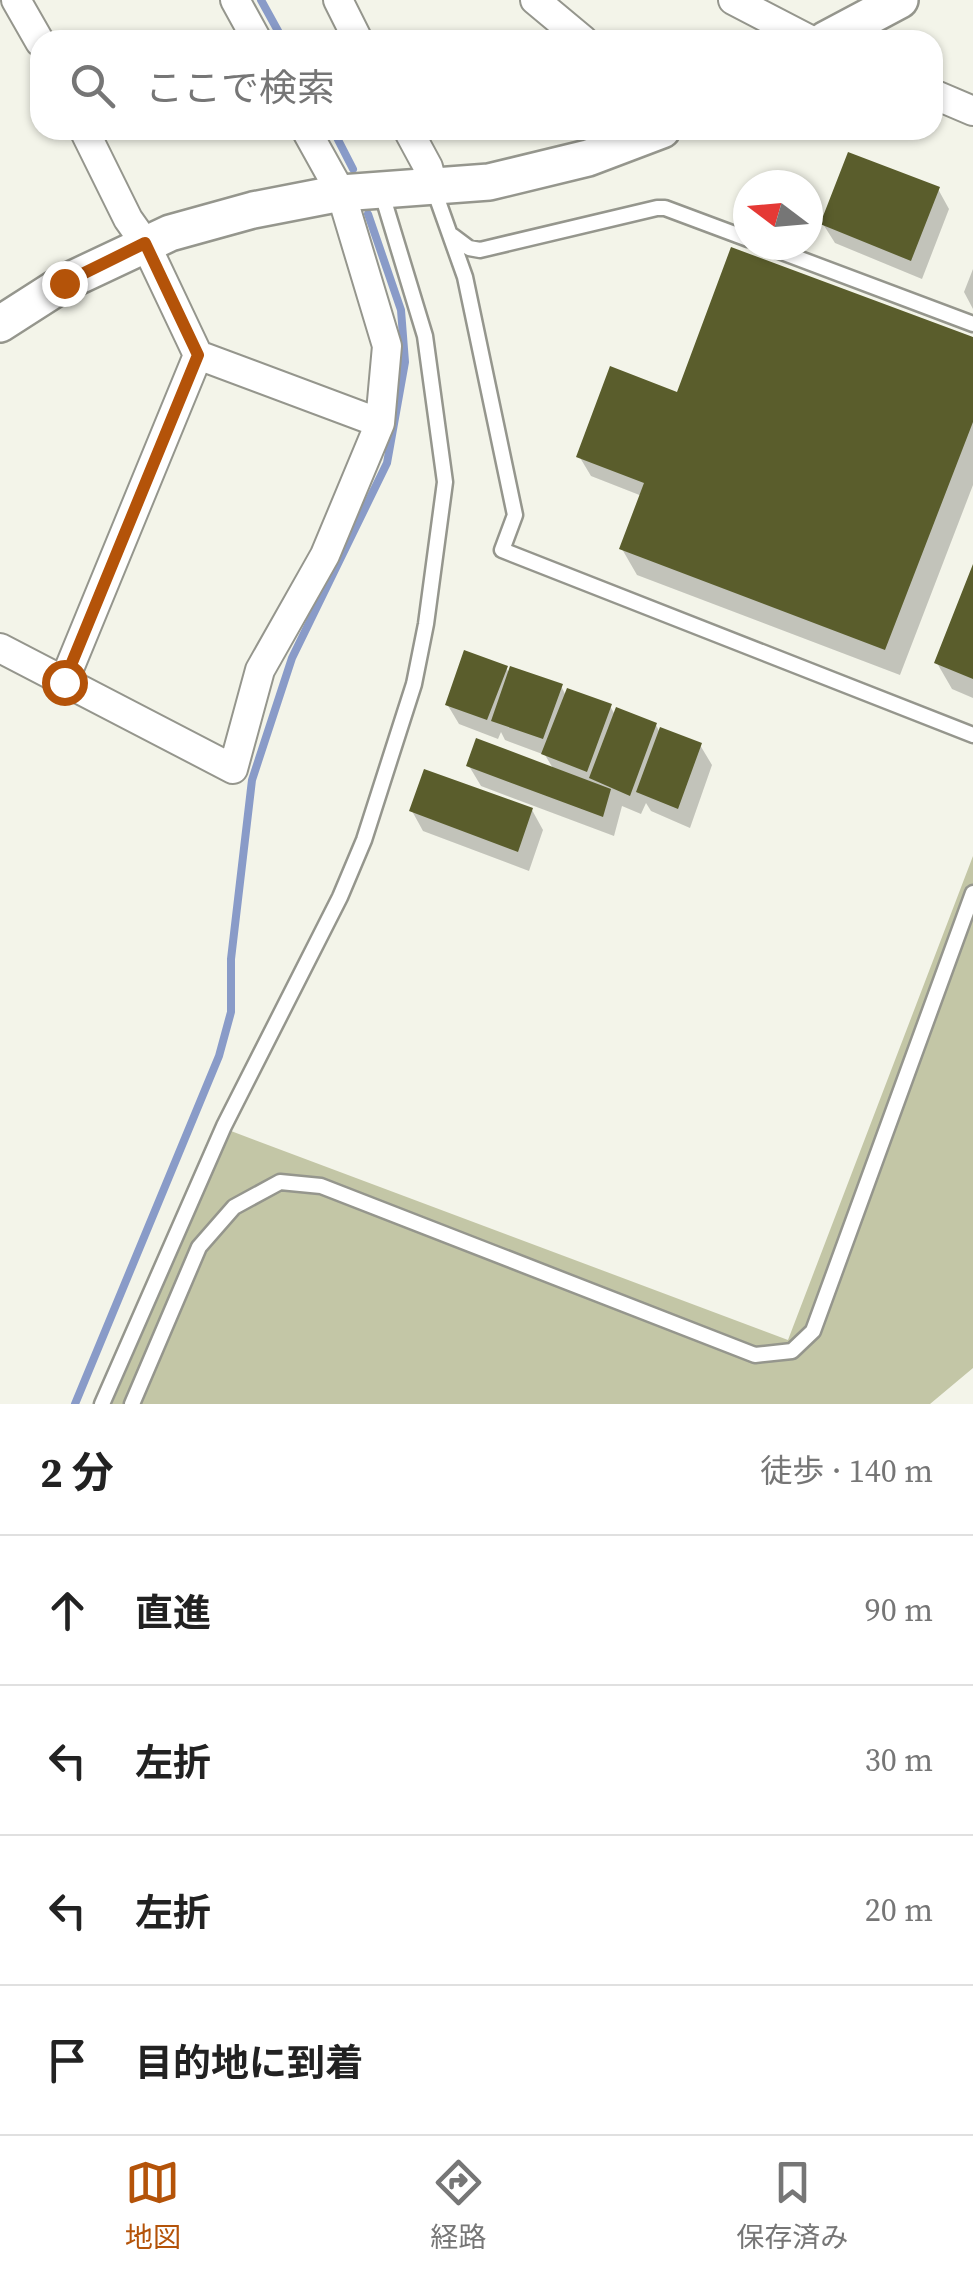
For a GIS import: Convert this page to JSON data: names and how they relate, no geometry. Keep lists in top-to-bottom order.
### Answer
{
  "north": "left",
  "page": {
    "search": "ここで検索",
    "heading": ["2 分", "徒歩 · 140 m"],
    "list": [
      ["直進", "90 m"],
      ["左折", "30 m"],
      ["左折", "20 m"],
      "目的地に到着"
    ],
    "nav": ["地図", "経路", "保存済み"]
  }
}
